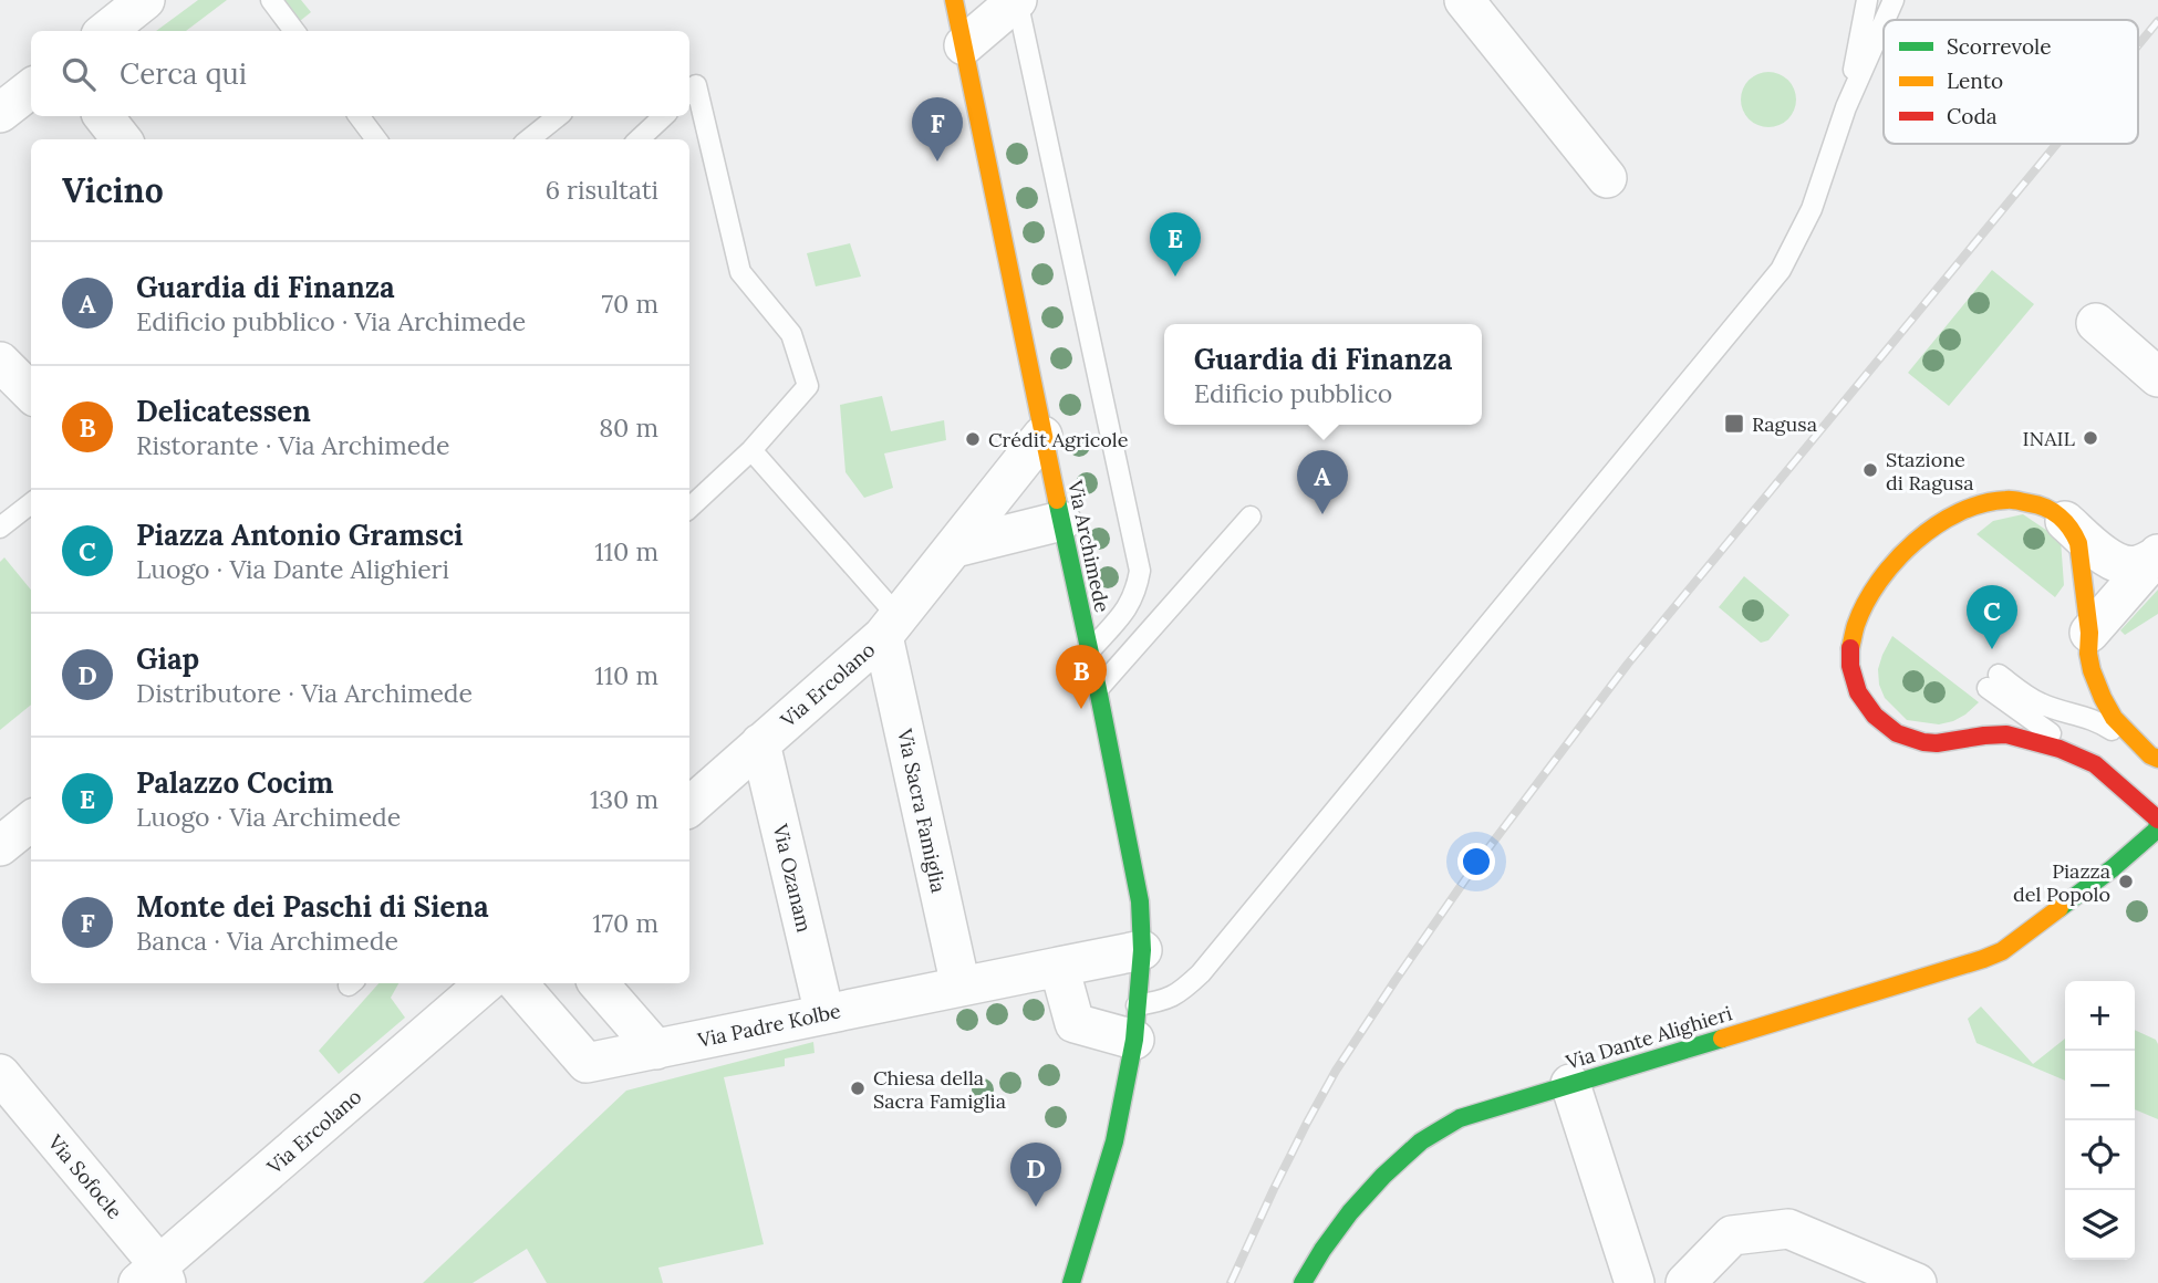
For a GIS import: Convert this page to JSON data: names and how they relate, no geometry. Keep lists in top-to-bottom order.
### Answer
{
  "streets": {
    "street": [
      "Via Archimede",
      "Via Ercolano",
      "Via Sacra Famiglia",
      "Via Ozanam",
      "Via Padre Kolbe",
      "Via Dante Alighieri",
      "Via Sofocle"
    ]
  },
  "crossings": [
    ["Via Archimede", "Via Ercolano"],
    ["Via Archimede", "Via Padre Kolbe"],
    ["Via Ercolano", "Via Sacra Famiglia"],
    ["Via Ercolano", "Via Ozanam"],
    ["Via Ercolano", "Via Sofocle"],
    ["Via Sacra Famiglia", "Via Padre Kolbe"],
    ["Via Ozanam", "Via Padre Kolbe"]
  ],
  "places": {
    "transit": ["Ragusa"],
    "other": [
      "INAIL",
      "Crédit Agricole",
      "Stazione di Ragusa",
      "Piazza del Popolo",
      "Chiesa della Sacra Famiglia"
    ]
  },
  "legend": ["Scorrevole", "Lento", "Coda"],
  "page": {
    "search": "Cerca qui",
    "pins": [
      "F",
      "E",
      "A",
      "C",
      "B",
      "D"
    ],
    "heading": ["Vicino", "6 risultati"],
    "list": [
      {
        "mark": "A",
        "name": "Guardia di Finanza",
        "note": "Edificio pubblico · Via Archimede",
        "value": "70 m"
      },
      {
        "mark": "B",
        "name": "Delicatessen",
        "note": "Ristorante · Via Archimede",
        "value": "80 m"
      },
      {
        "mark": "C",
        "name": "Piazza Antonio Gramsci",
        "note": "Luogo · Via Dante Alighieri",
        "value": "110 m"
      },
      {
        "mark": "D",
        "name": "Giap",
        "note": "Distributore · Via Archimede",
        "value": "110 m"
      },
      {
        "mark": "E",
        "name": "Palazzo Cocim",
        "note": "Luogo · Via Archimede",
        "value": "130 m"
      },
      {
        "mark": "F",
        "name": "Monte dei Paschi di Siena",
        "note": "Banca · Via Archimede",
        "value": "170 m"
      }
    ],
    "popup": ["Guardia di Finanza", "Edificio pubblico"],
    "map_buttons": ["+", "−"]
  }
}
